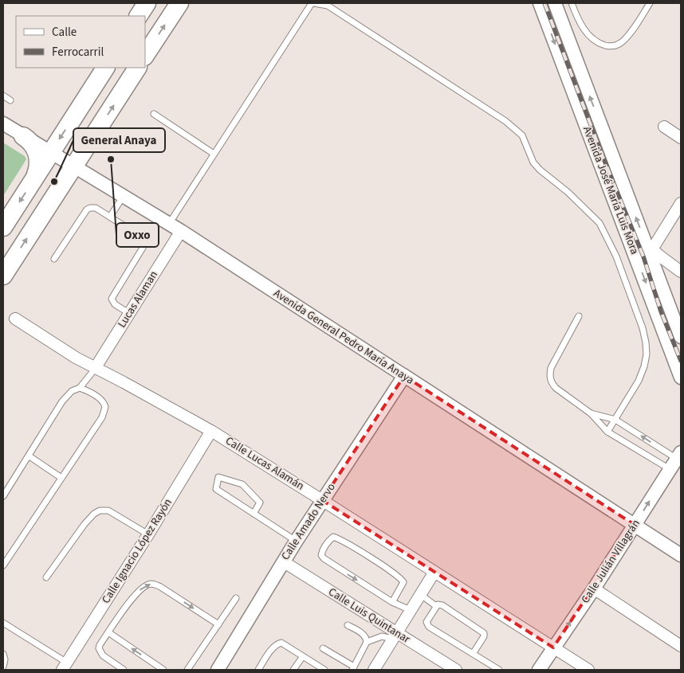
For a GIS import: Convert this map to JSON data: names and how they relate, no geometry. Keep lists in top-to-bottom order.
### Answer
{
  "streets": {
    "street": [
      "Avenida José María Luis Mora",
      "Lucas Alaman",
      "Avenida General Pedro María Anaya",
      "Calle Lucas Alamán",
      "Calle Amado Nervo",
      "Calle Ignacio López Rayón",
      "Calle Julián Villagrán",
      "Calle Luis Quintanar"
    ]
  },
  "crossings": [
    ["Lucas Alaman", "Avenida General Pedro María Anaya"],
    ["Lucas Alaman", "Calle Lucas Alamán"],
    ["Avenida General Pedro María Anaya", "Calle Amado Nervo"],
    ["Avenida General Pedro María Anaya", "Calle Julián Villagrán"],
    ["Calle Lucas Alamán", "Calle Amado Nervo"],
    ["Calle Lucas Alamán", "Calle Ignacio López Rayón"],
    ["Calle Lucas Alamán", "Calle Julián Villagrán"],
    ["Calle Amado Nervo", "Calle Luis Quintanar"]
  ],
  "one_way": ["Calle Julián Villagrán"],
  "places": ["Oxxo", "General Anaya"],
  "legend": ["Calle", "Ferrocarril"]
}
